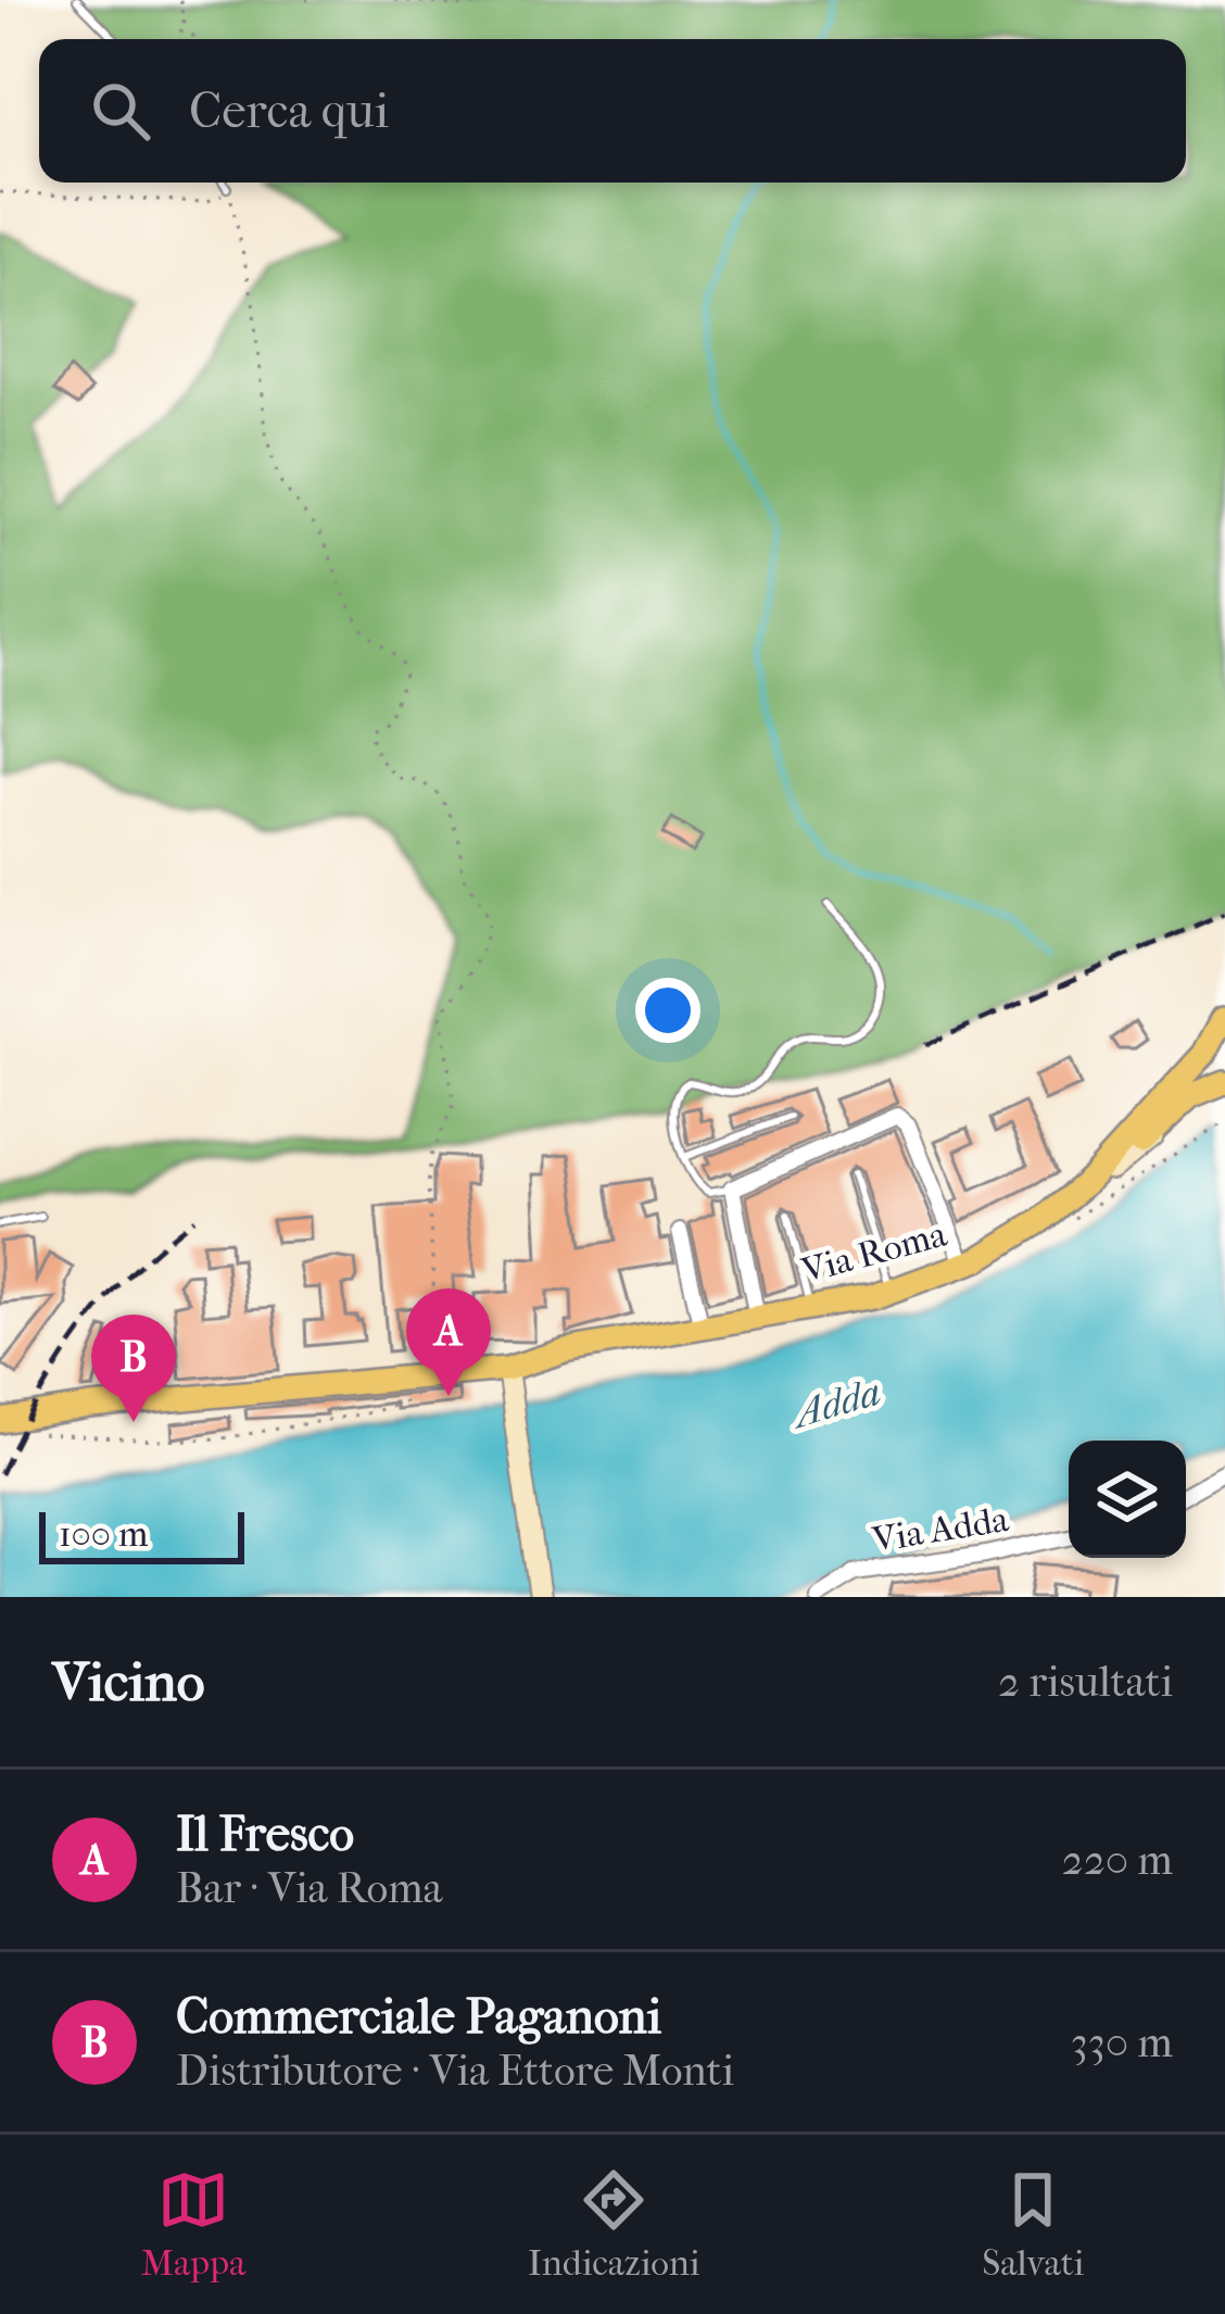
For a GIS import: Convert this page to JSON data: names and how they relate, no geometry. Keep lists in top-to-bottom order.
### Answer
{
  "streets": {
    "main road": ["Via Roma"],
    "street": ["Via Adda"]
  },
  "water": ["Adda"],
  "scale_bar": "100 m",
  "page": {
    "search": "Cerca qui",
    "pins": ["A", "B"],
    "scale": "100 m",
    "heading": ["Vicino", "2 risultati"],
    "list": [
      {
        "mark": "A",
        "name": "Il Fresco",
        "note": "Bar · Via Roma",
        "value": "220 m"
      },
      {
        "mark": "B",
        "name": "Commerciale Paganoni",
        "note": "Distributore · Via Ettore Monti",
        "value": "330 m"
      }
    ],
    "nav": ["Mappa", "Indicazioni", "Salvati"]
  }
}
